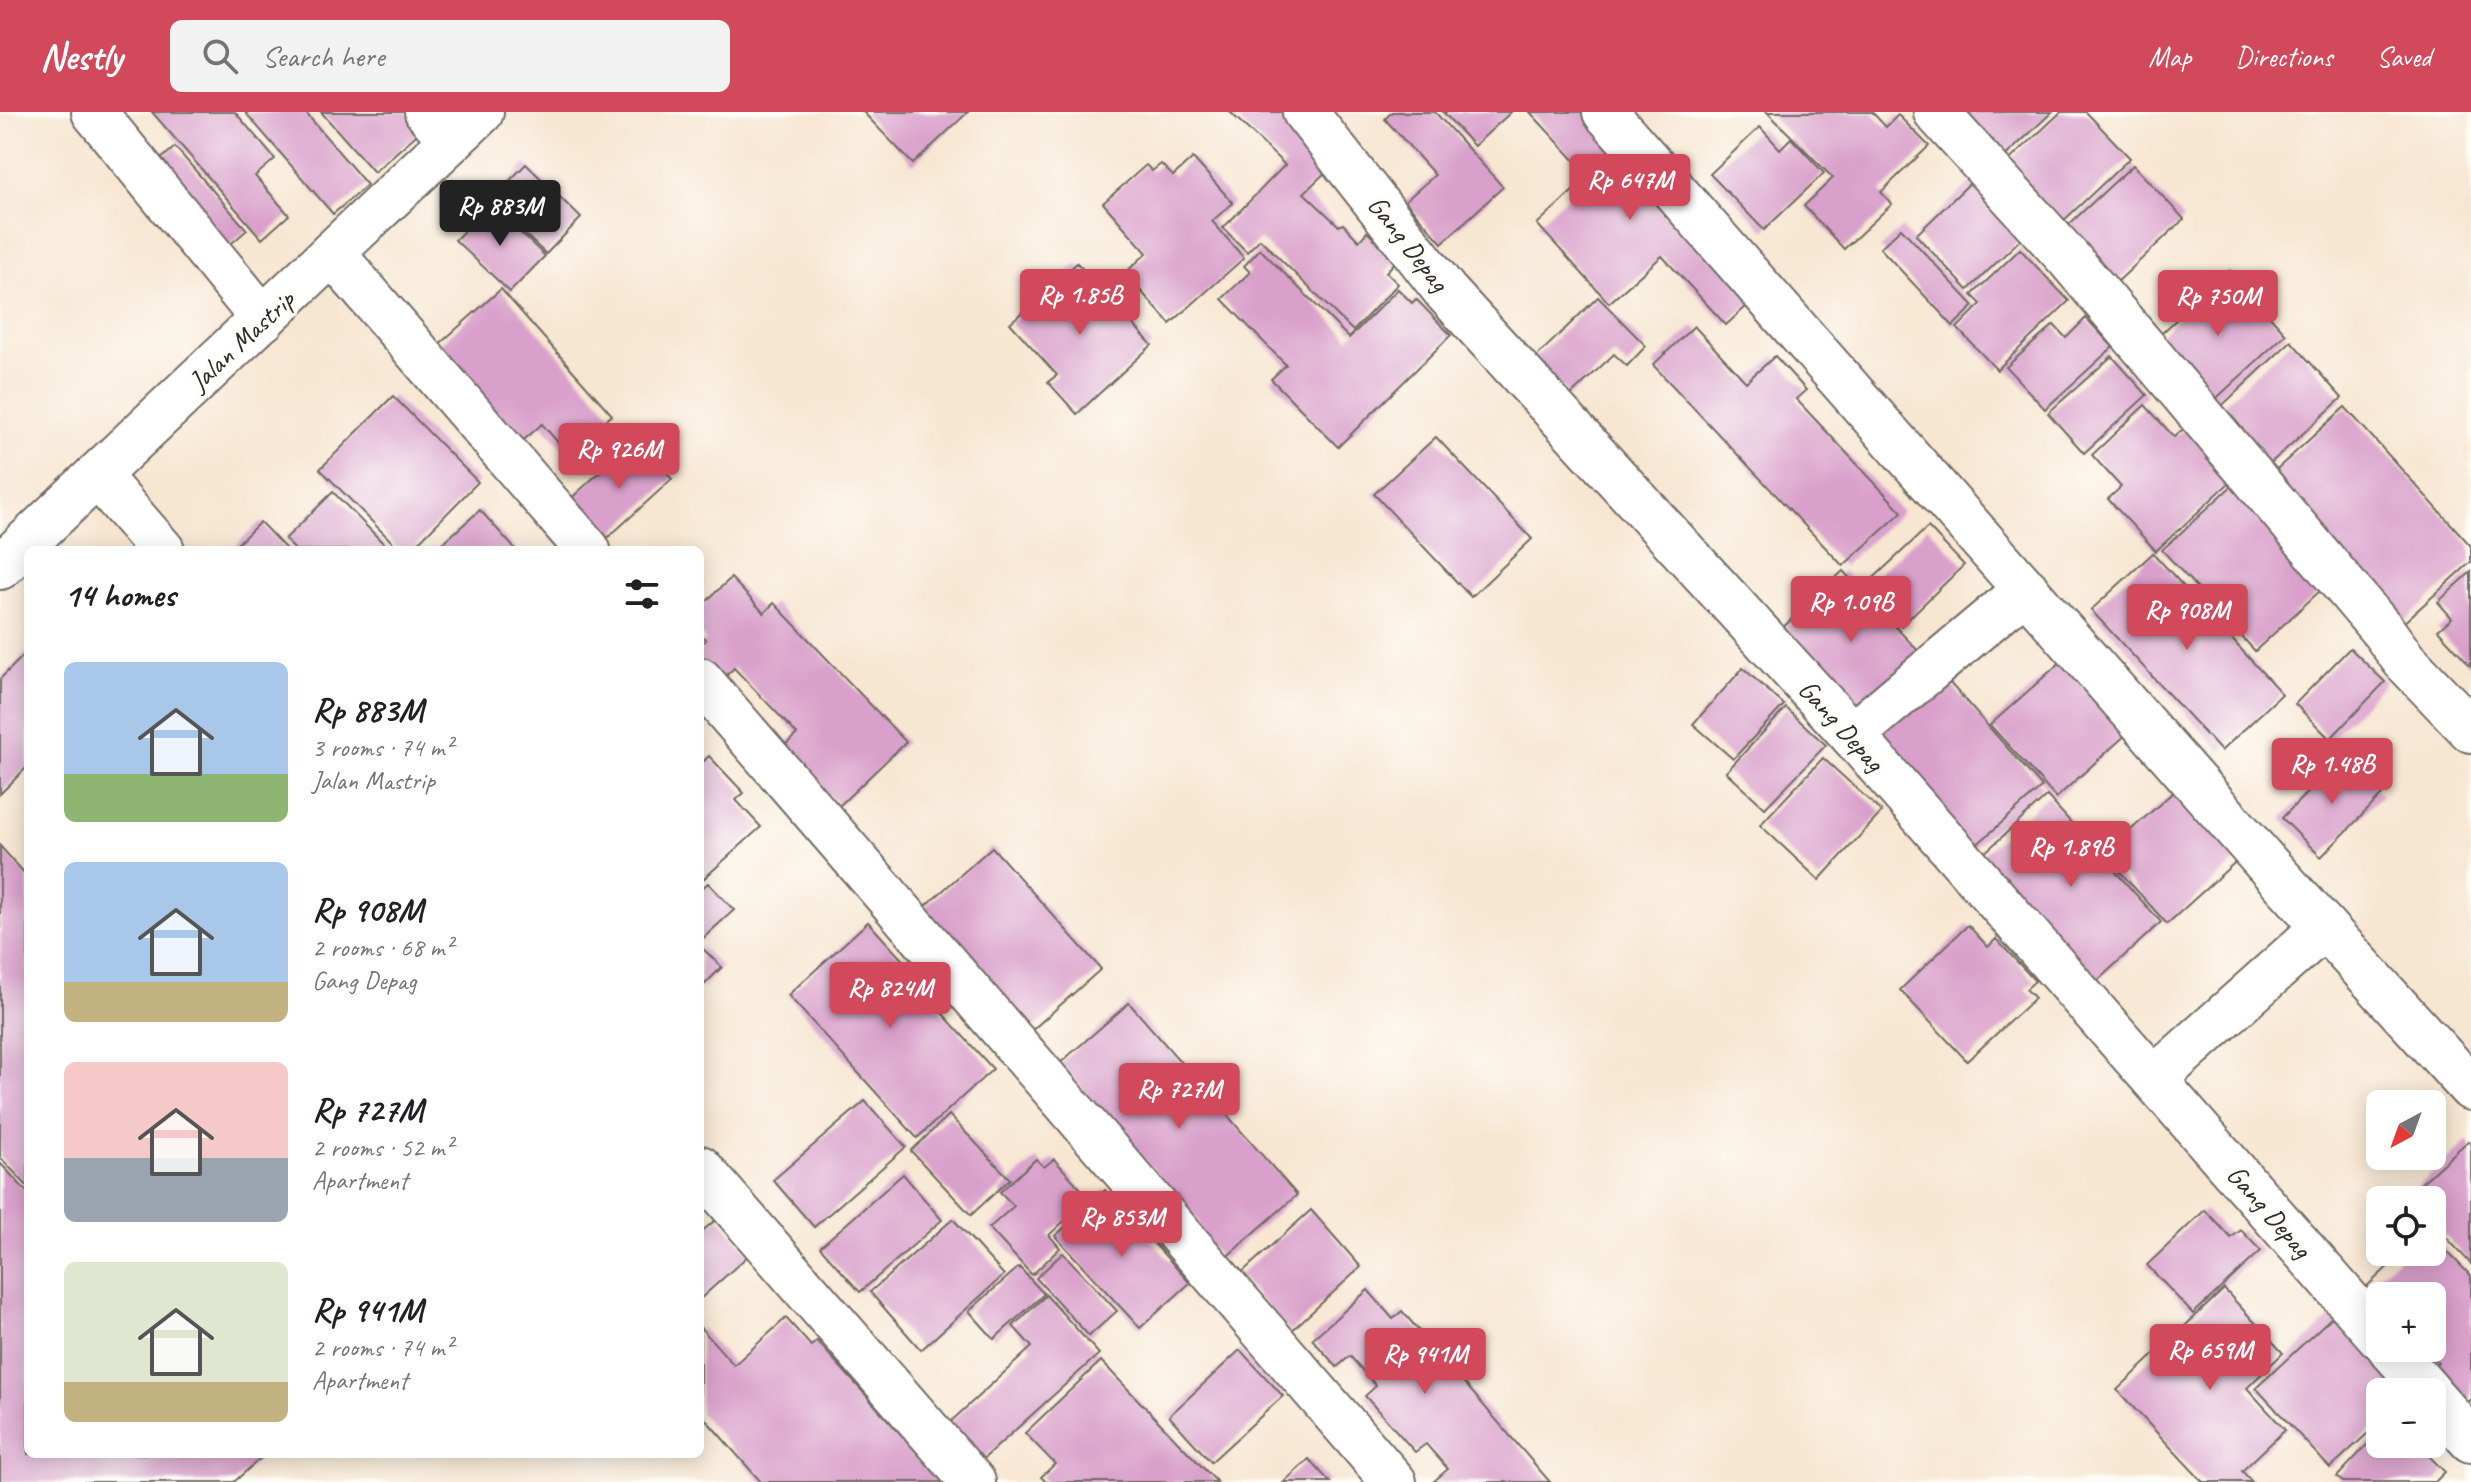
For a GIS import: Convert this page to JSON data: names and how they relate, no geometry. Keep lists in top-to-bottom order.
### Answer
{
  "streets": {
    "street": ["Gang Depag", "Jalan Mastrip"]
  },
  "north": "bottom left",
  "page": {
    "header": "Nestly",
    "search": "Search here",
    "nav": ["Map", "Directions", "Saved"],
    "price": [
      "Rp 647M",
      "Rp 883M",
      "Rp 1.85B",
      "Rp 750M",
      "Rp 926M",
      "Rp 1.09B",
      "Rp 908M",
      "Rp 1.48B",
      "Rp 1.89B",
      "Rp 824M",
      "Rp 727M",
      "Rp 853M",
      "Rp 659M",
      "Rp 941M"
    ],
    "heading": "14 homes",
    "list": [
      {
        "name": "Rp 883M",
        "note": "3 rooms · 74 m² · Jalan Mastrip"
      },
      {
        "name": "Rp 908M",
        "note": "2 rooms · 68 m² · Gang Depag"
      },
      {
        "name": "Rp 727M",
        "note": "2 rooms · 52 m² · Apartment"
      },
      {
        "name": "Rp 941M",
        "note": "2 rooms · 74 m² · Apartment"
      }
    ],
    "map_buttons": ["+", "−"]
  }
}
